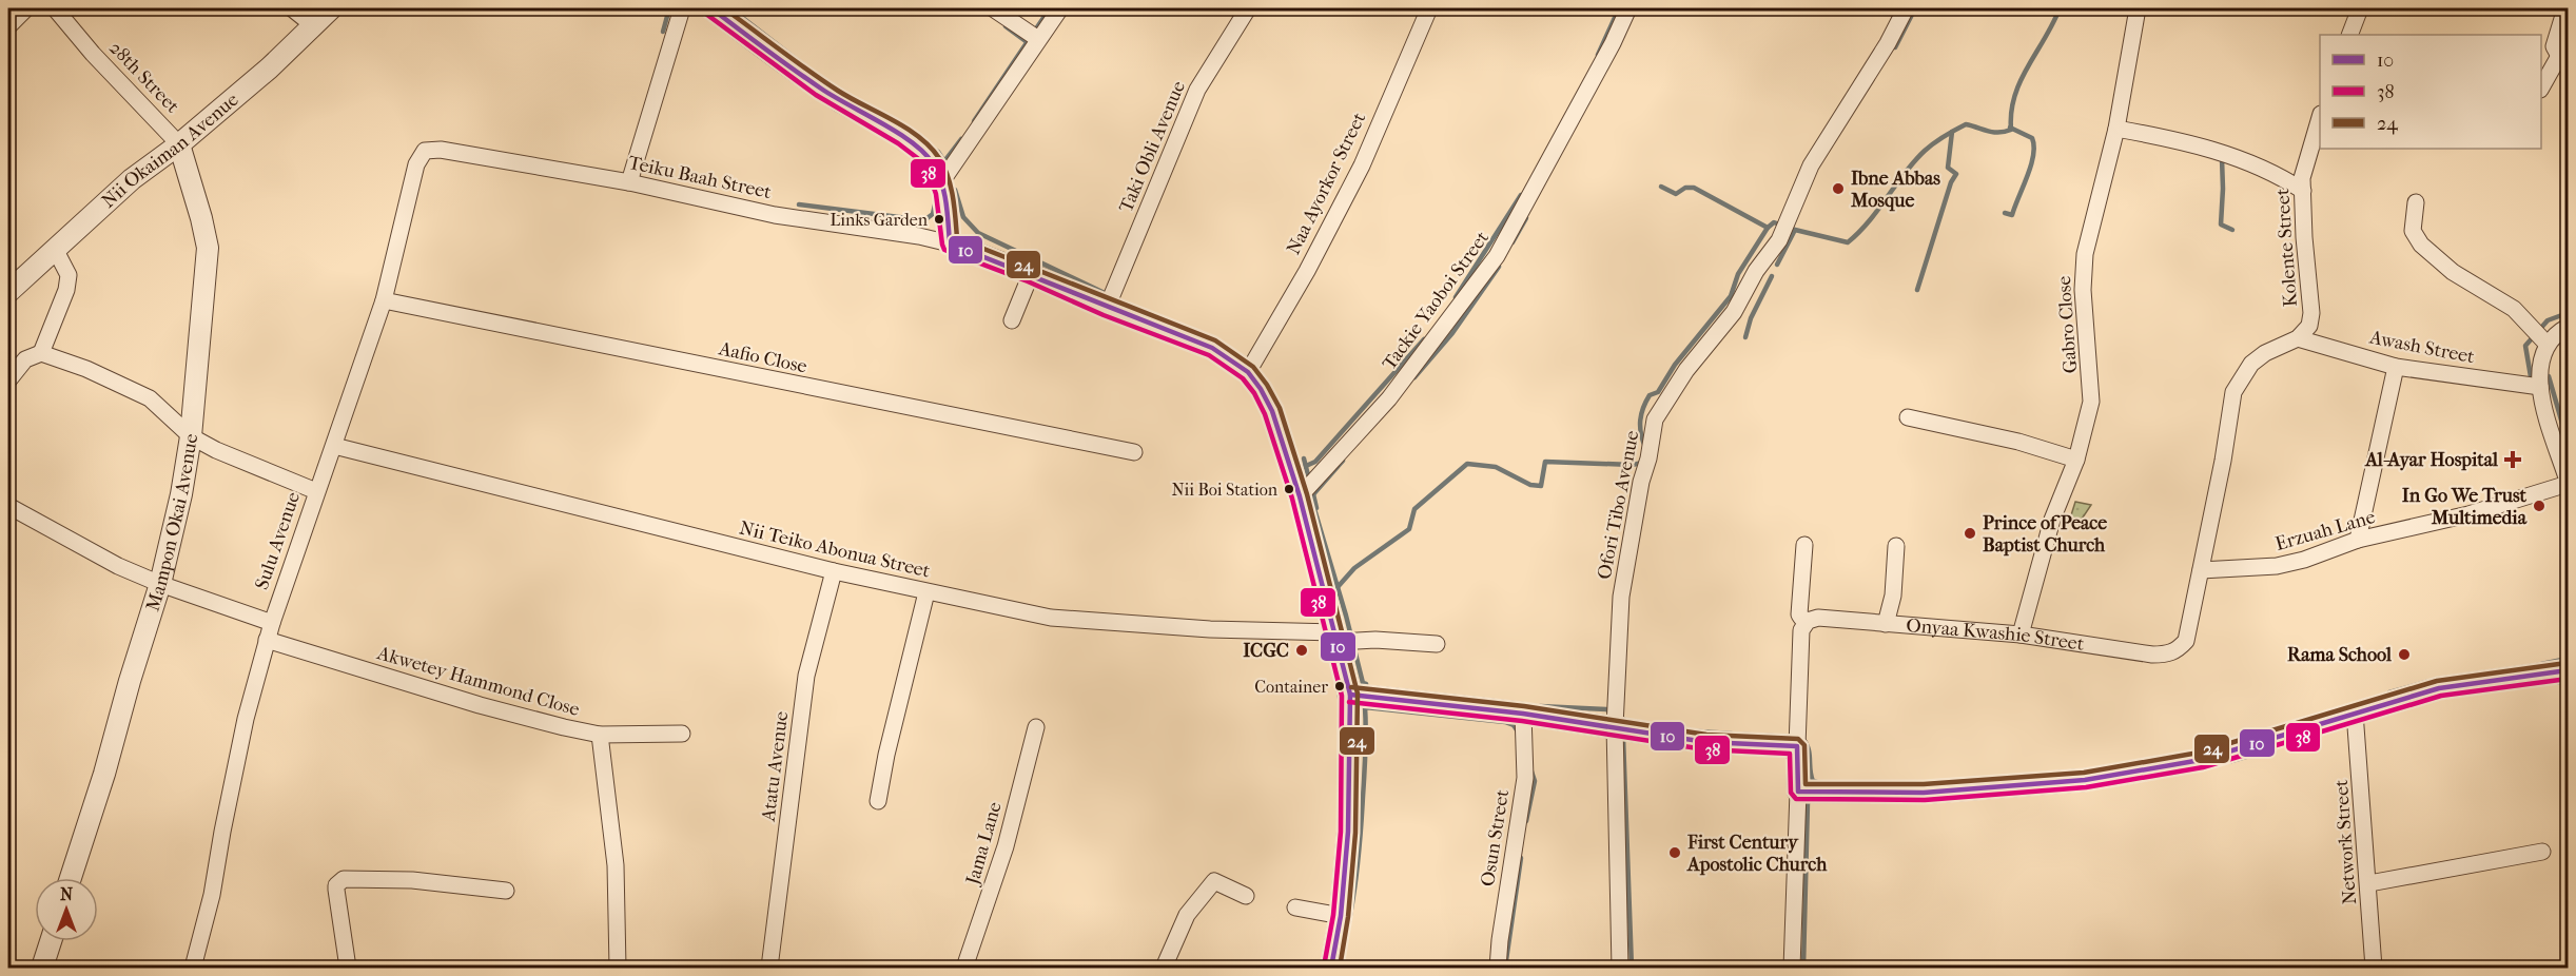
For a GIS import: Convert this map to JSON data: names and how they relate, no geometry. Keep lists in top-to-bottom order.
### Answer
{
  "streets": {
    "street": [
      "28th Street",
      "Taki Obli Avenue",
      "Nii Okaiman Avenue",
      "Teiku Baah Street",
      "Naa Ayorkor Street",
      "Kolente Street",
      "Tackie Yaoboi Street",
      "Gabro Close",
      "Awash Street",
      "Aafio Close",
      "Ofori Tibo Avenue",
      "Mampon Okai Avenue",
      "Erzuah Lane",
      "Sulu Avenue",
      "Nii Teiko Abonua Street",
      "Onyaa Kwashie Street",
      "Akwetey Hammond Close",
      "Atatu Avenue",
      "Osun Street",
      "Network Street",
      "Jama Lane"
    ]
  },
  "crossings": [
    ["28th Street", "Nii Okaiman Avenue"],
    ["28th Street", "Mampon Okai Avenue"],
    ["Nii Okaiman Avenue", "Mampon Okai Avenue"],
    ["Teiku Baah Street", "Sulu Avenue"],
    ["Kolente Street", "Awash Street"],
    ["Kolente Street", "Onyaa Kwashie Street"],
    ["Gabro Close", "Onyaa Kwashie Street"],
    ["Awash Street", "Onyaa Kwashie Street"],
    ["Aafio Close", "Sulu Avenue"],
    ["Erzuah Lane", "Onyaa Kwashie Street"],
    ["Sulu Avenue", "Nii Teiko Abonua Street"],
    ["Sulu Avenue", "Akwetey Hammond Close"],
    ["Nii Teiko Abonua Street", "Atatu Avenue"]
  ],
  "places": {
    "other": [
      "Ibne Abbas Mosque",
      "Links Garden",
      "Nii Boi Station",
      "In Go We Trust Multimedia",
      "Prince of Peace Baptist Church",
      "ICGC",
      "Rama School",
      "Container",
      "First Century Apostolic Church"
    ],
    "health": ["Al-Ayar Hospital"]
  },
  "lines": ["transit line 10", "transit line 24", "transit line 38"],
  "legend": ["10", "38", "24"],
  "north": "top"
}
